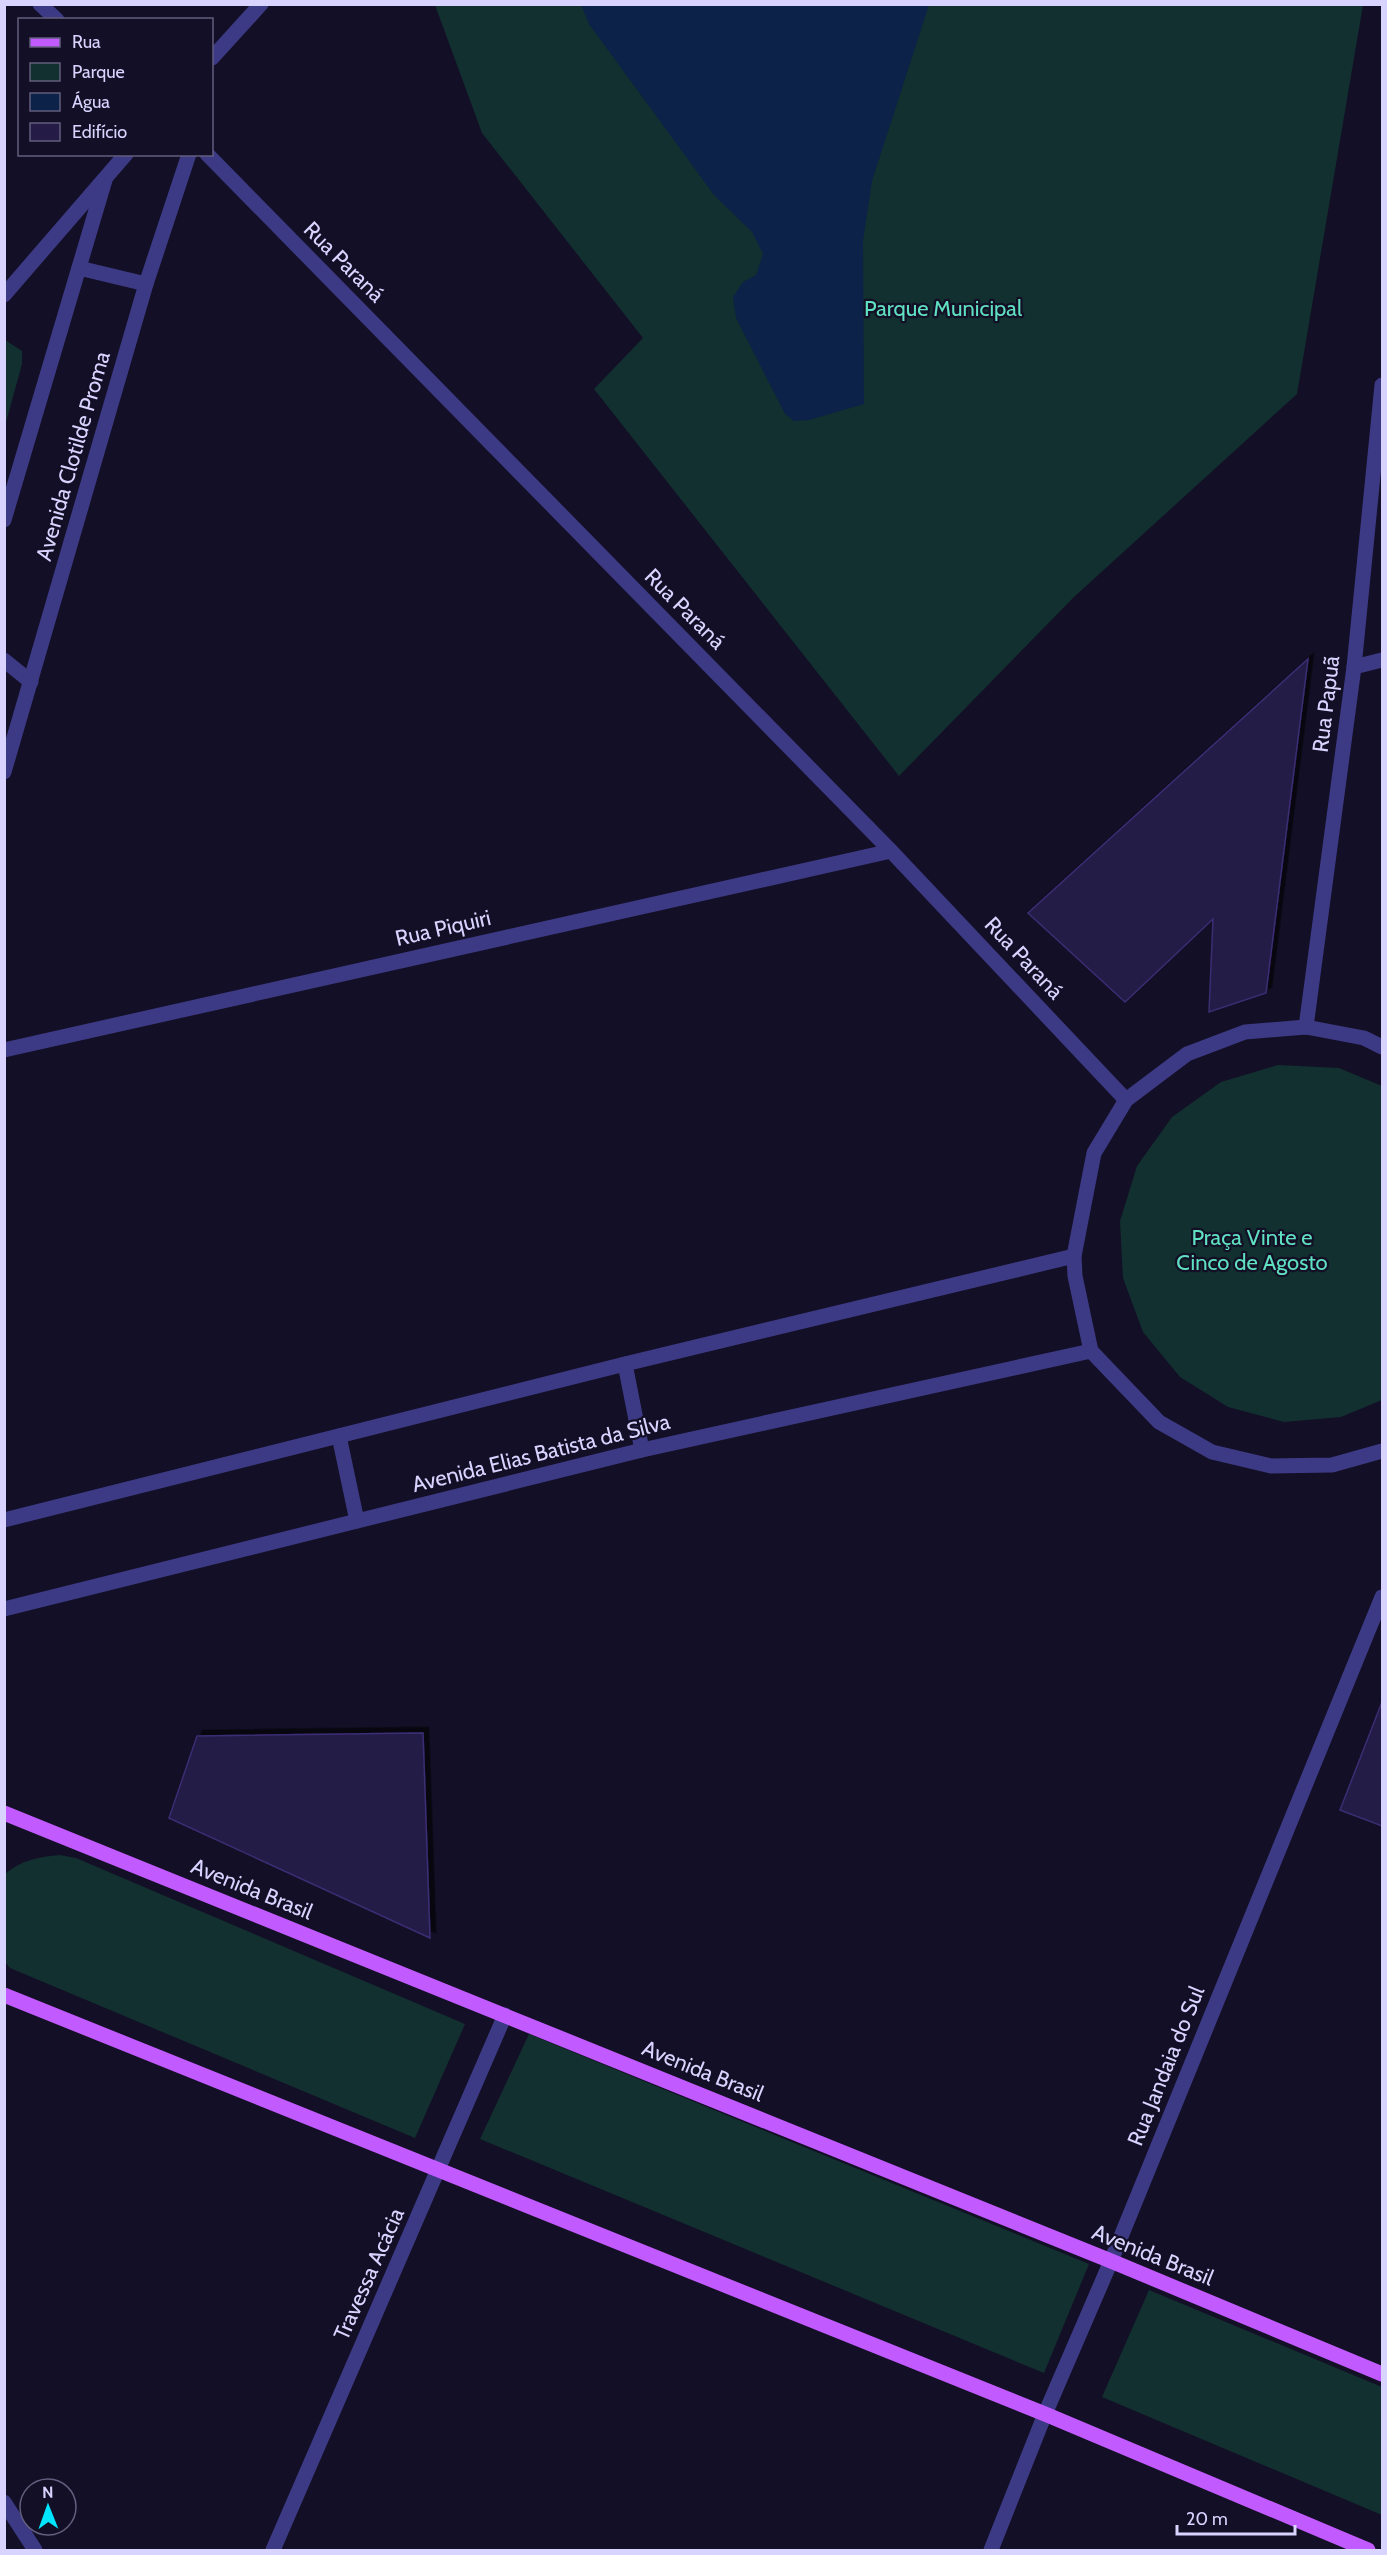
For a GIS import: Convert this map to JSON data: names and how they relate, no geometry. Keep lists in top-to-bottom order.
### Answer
{
  "streets": {
    "main road": ["Avenida Brasil"],
    "street": [
      "Rua Paraná",
      "Avenida Clotilde Proma",
      "Rua Papuã",
      "Rua Piquiri",
      "Avenida Elias Batista da Silva",
      "Rua Jandaia do Sul",
      "Travessa Acácia"
    ]
  },
  "crossings": [
    ["Rua Paraná", "Rua Piquiri"],
    ["Avenida Brasil", "Rua Jandaia do Sul"],
    ["Avenida Brasil", "Travessa Acácia"]
  ],
  "parks": ["Parque Municipal", "Praça Vinte e Cinco de Agosto"],
  "legend": [
    "Rua",
    "Parque",
    "Água",
    "Edifício"
  ],
  "scale_bar": "20 m",
  "north": "top"
}
